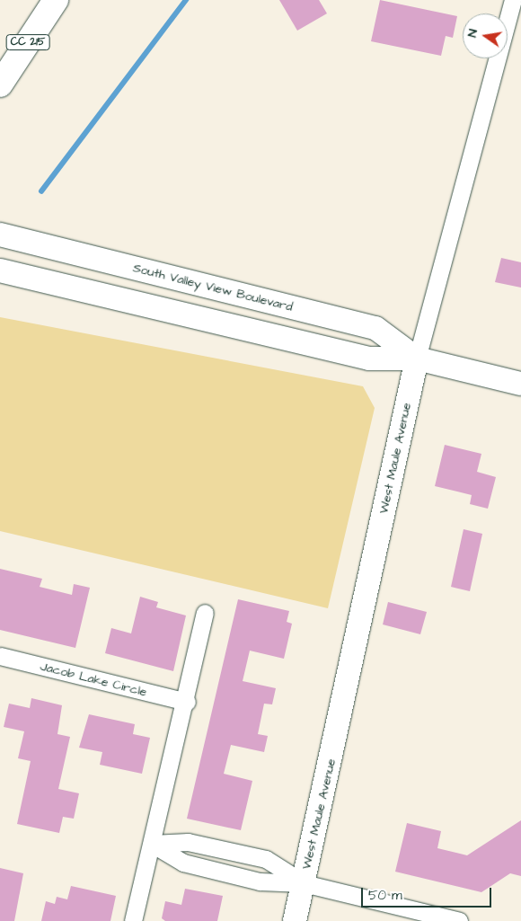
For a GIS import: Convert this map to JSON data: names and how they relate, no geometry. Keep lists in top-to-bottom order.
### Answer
{
  "streets": {
    "highway": ["CC 215"],
    "main road": ["South Valley View Boulevard", "West Maule Avenue"],
    "street": ["Jacob Lake Circle"]
  },
  "crossings": [
    ["South Valley View Boulevard", "West Maule Avenue"]
  ],
  "scale_bar": "50 m",
  "north": "left"
}
